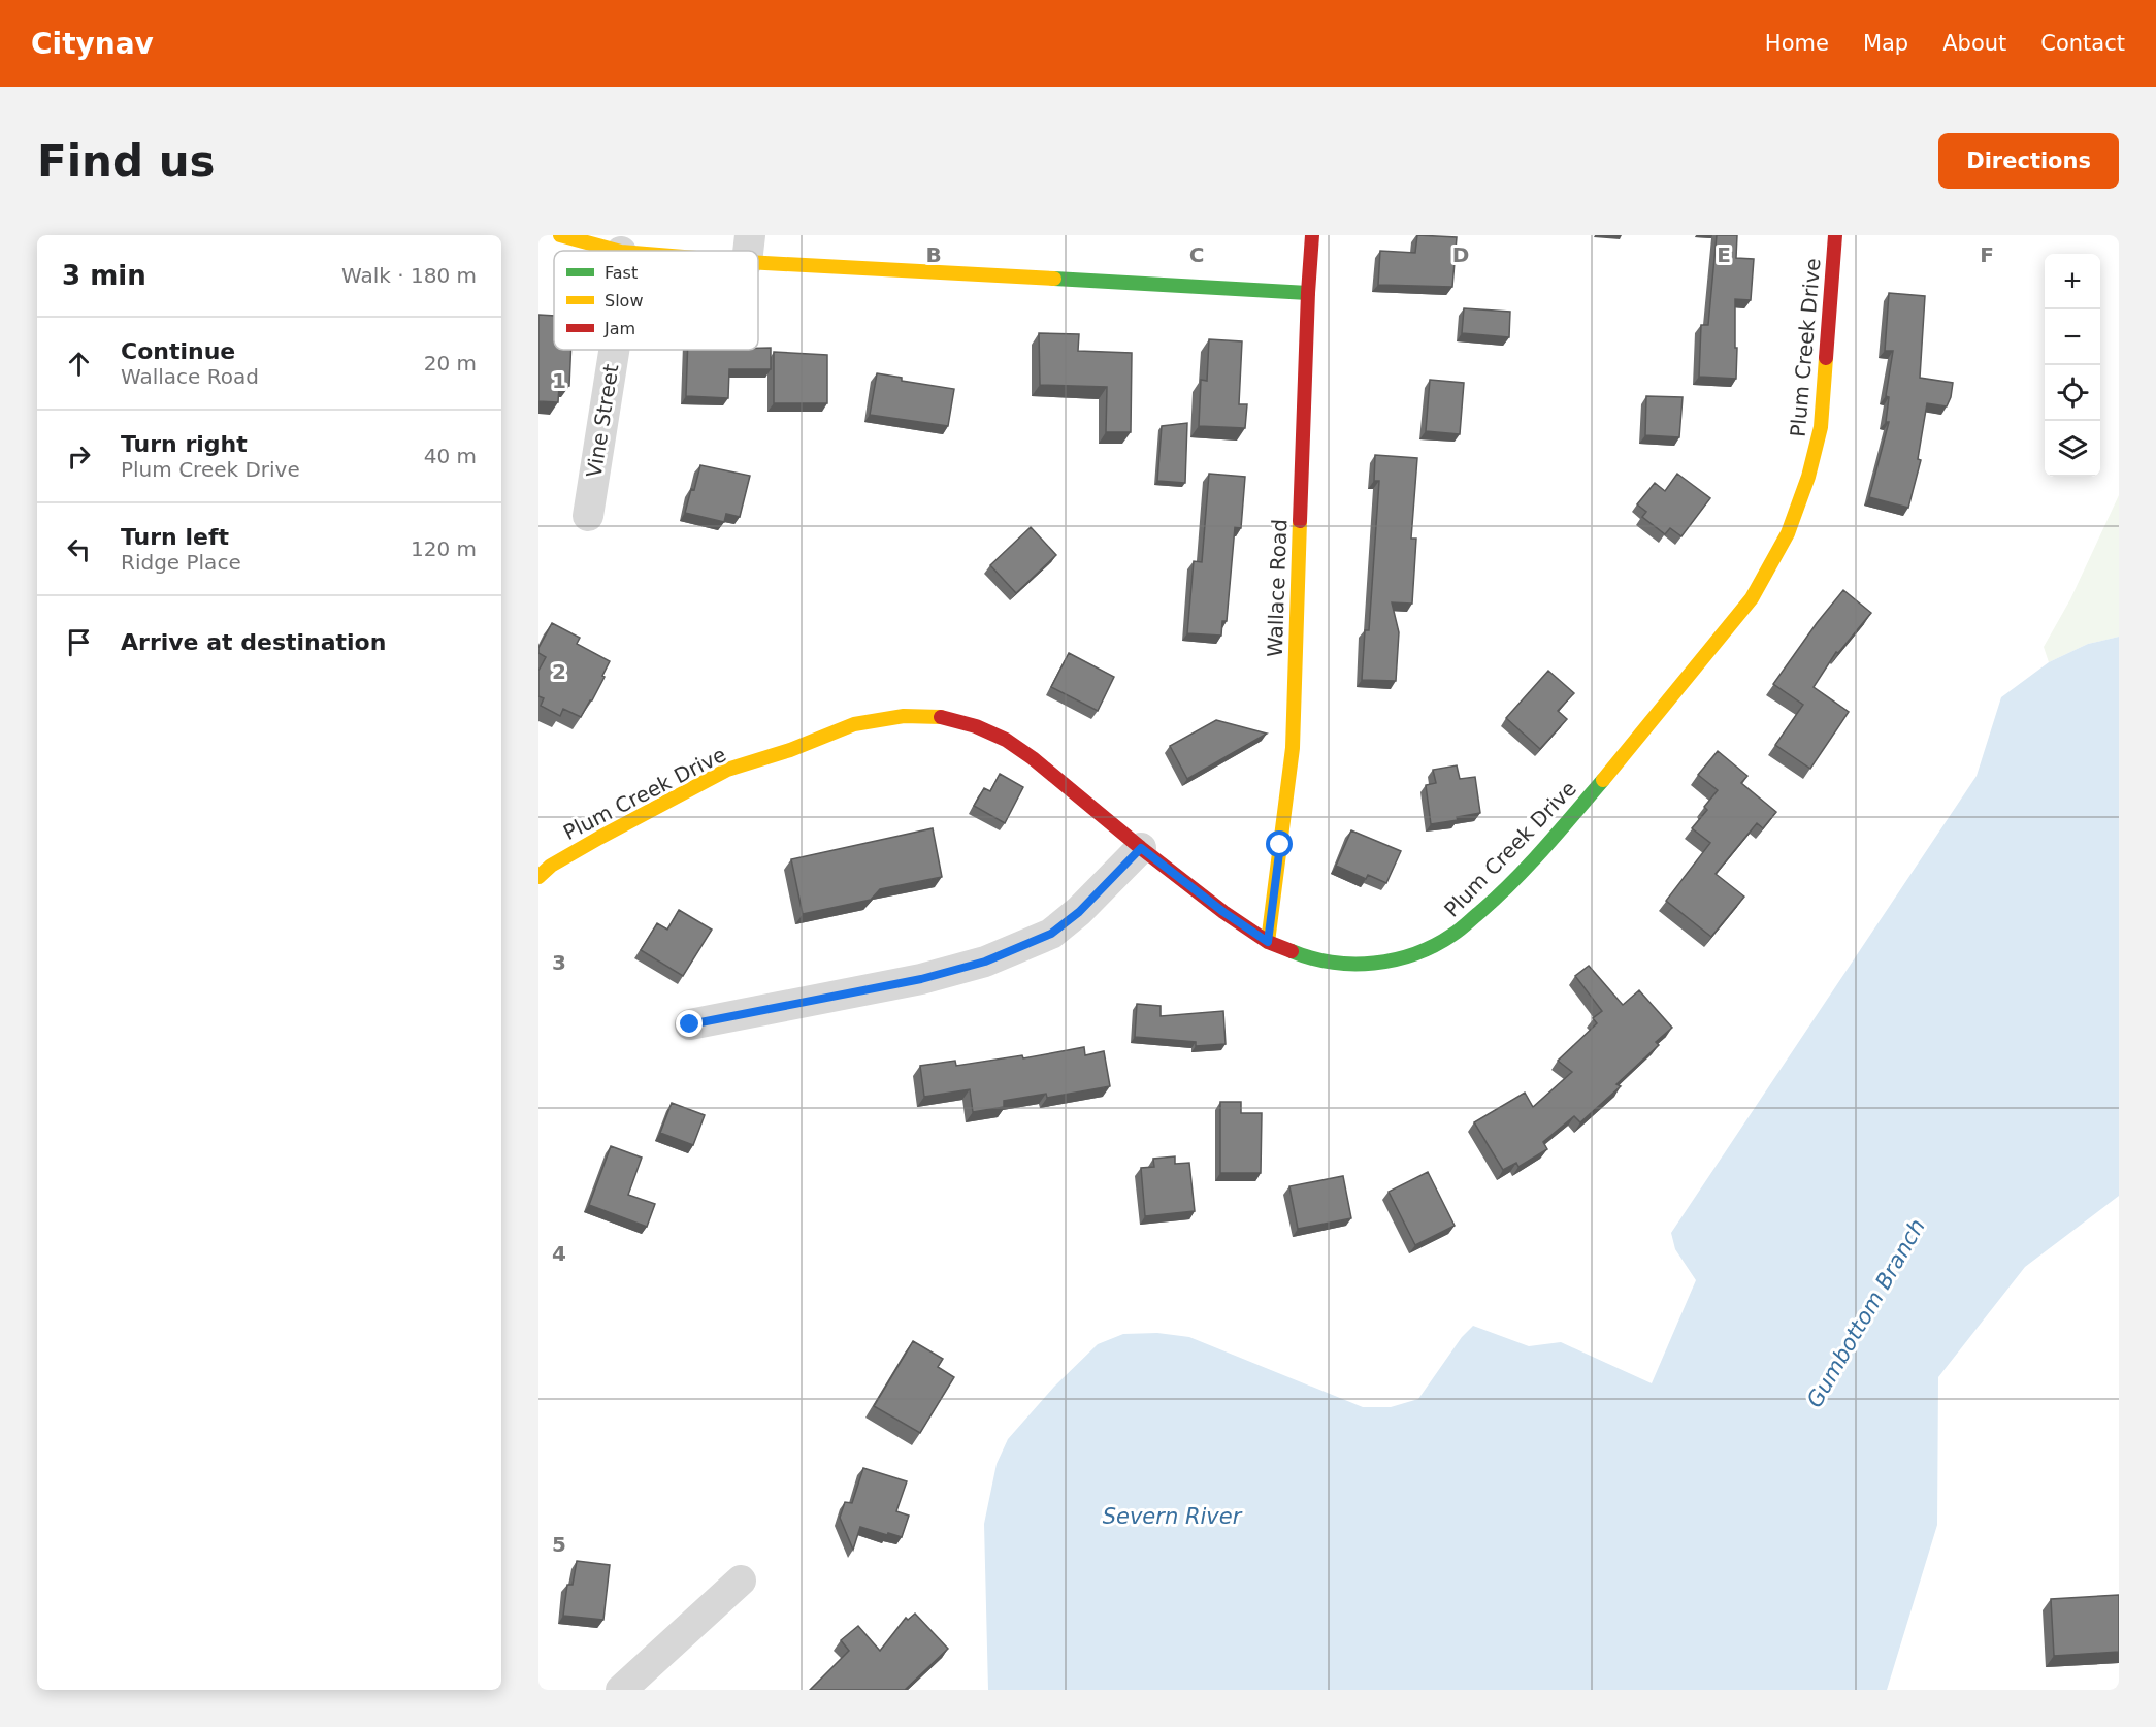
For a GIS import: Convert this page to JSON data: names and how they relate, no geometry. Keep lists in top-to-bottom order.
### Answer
{
  "streets": {
    "street": ["Plum Creek Drive", "Vine Street", "Wallace Road"]
  },
  "crossings": [
    ["Plum Creek Drive", "Wallace Road"]
  ],
  "water": ["Gumbottom Branch", "Severn River"],
  "legend": ["Fast", "Slow", "Jam"],
  "page": {
    "header": "Citynav",
    "nav": [
      "Home",
      "Map",
      "About",
      "Contact"
    ],
    "buttons": "Directions",
    "title": "Find us",
    "heading": ["3 min", "Walk · 180 m"],
    "map_buttons": ["+", "−"],
    "list": [
      ["Continue", "Wallace Road", "20 m"],
      ["Turn right", "Plum Creek Drive", "40 m"],
      ["Turn left", "Ridge Place", "120 m"],
      "Arrive at destination"
    ]
  },
  "grid": {
    "columns": [
      "B",
      "C",
      "D",
      "E",
      "F"
    ],
    "rows": [
      "1",
      "2",
      "3",
      "4",
      "5"
    ]
  }
}
